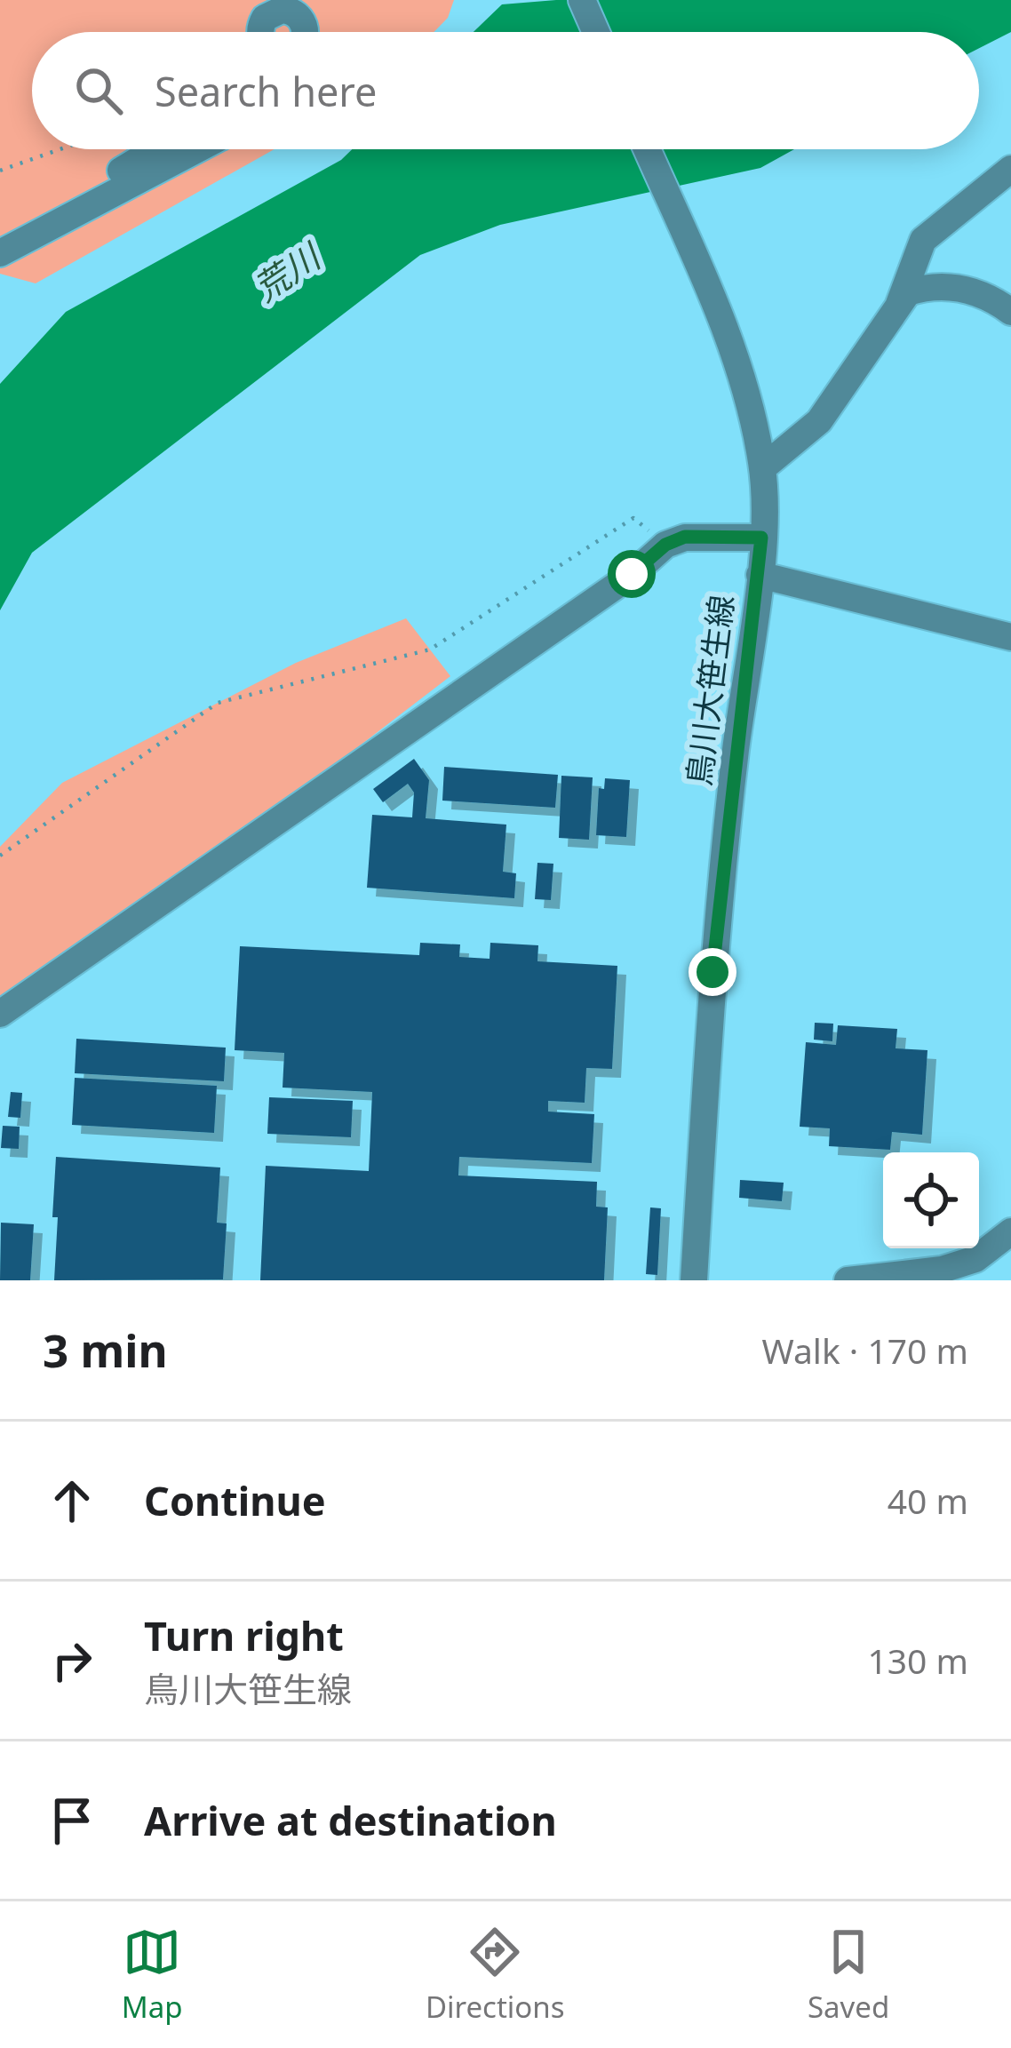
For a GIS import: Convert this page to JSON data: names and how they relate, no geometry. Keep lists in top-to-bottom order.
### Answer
{
  "streets": {
    "street": ["鳥川大笹生線"]
  },
  "water": ["荒川"],
  "page": {
    "search": "Search here",
    "heading": ["3 min", "Walk · 170 m"],
    "list": [
      ["Continue", "40 m"],
      ["Turn right", "鳥川大笹生線", "130 m"],
      "Arrive at destination"
    ],
    "nav": ["Map", "Directions", "Saved"]
  }
}
